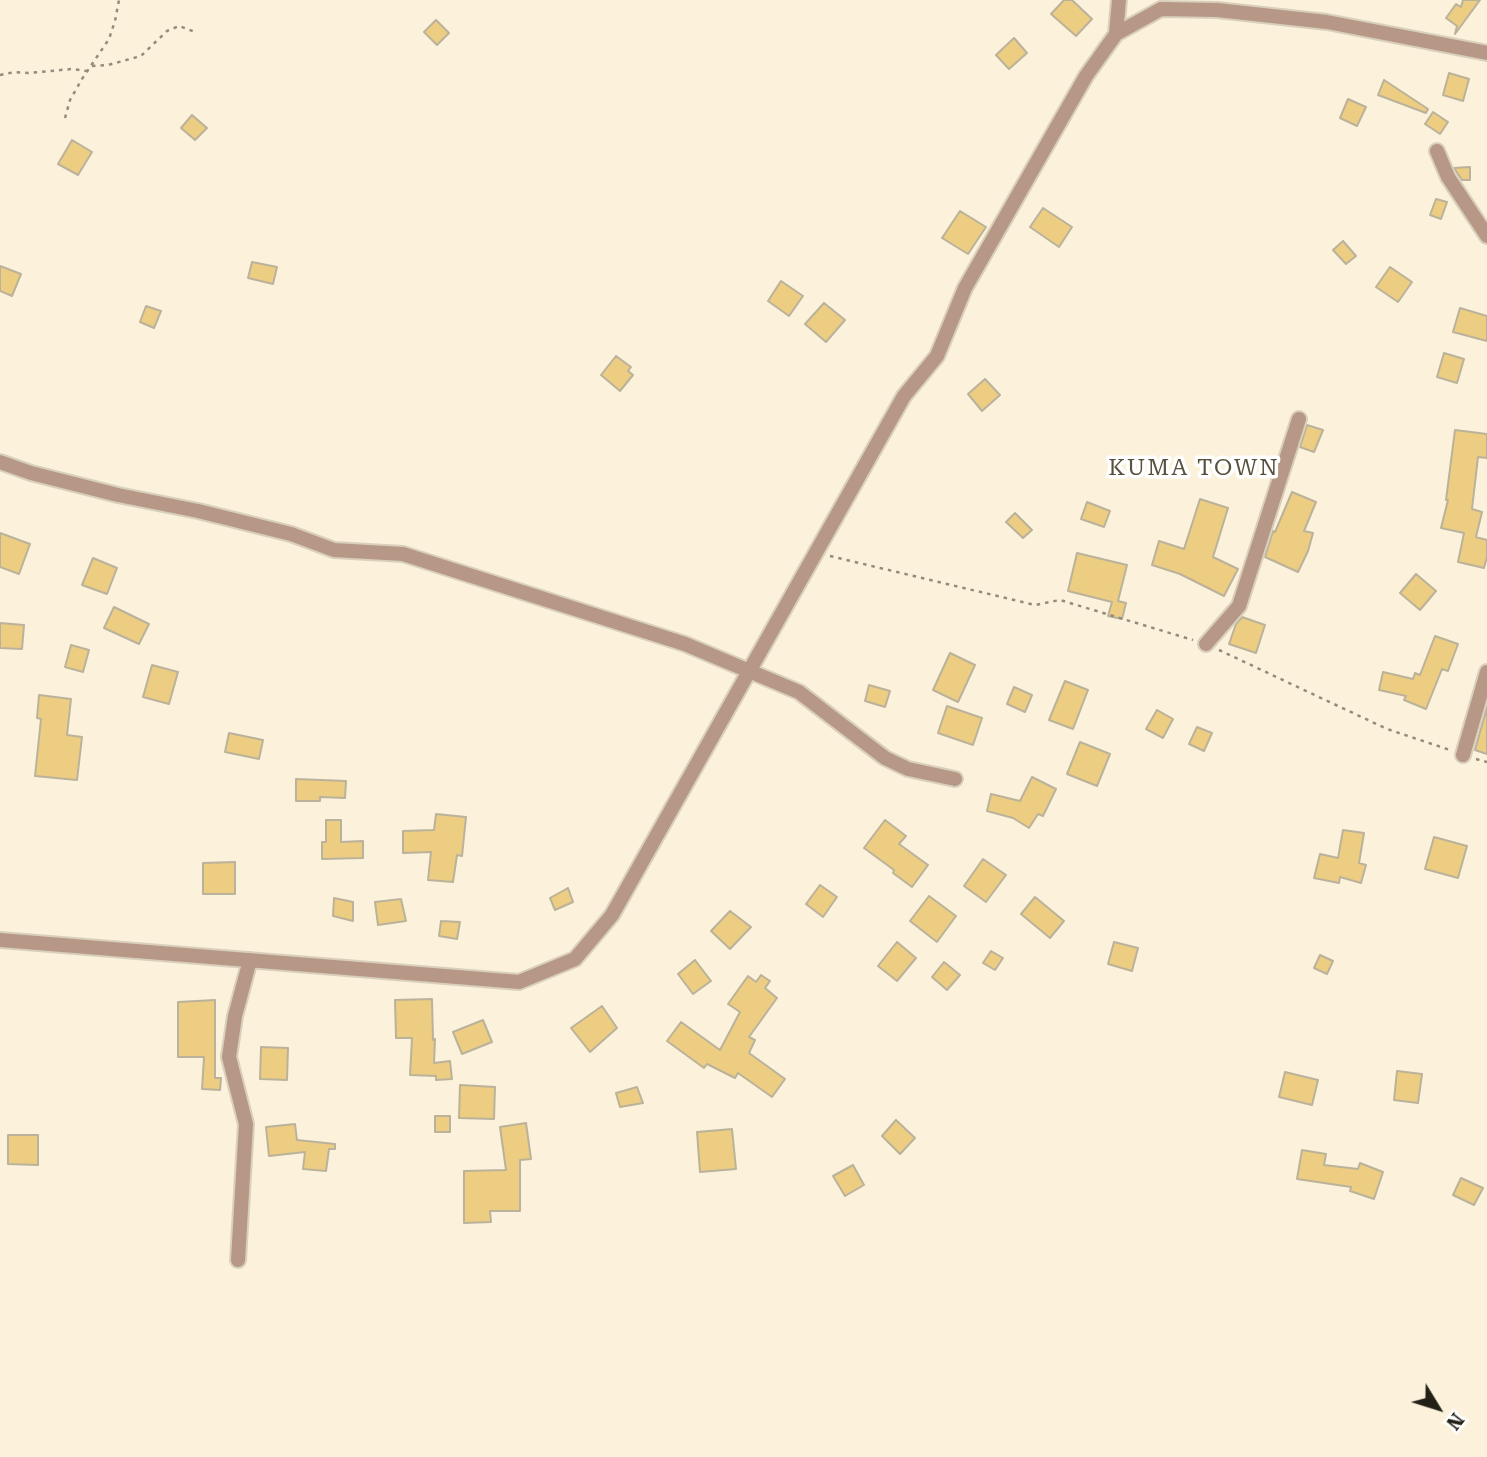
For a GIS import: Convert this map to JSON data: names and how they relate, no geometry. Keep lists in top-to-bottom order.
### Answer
{
  "districts": ["KUMA TOWN"],
  "north": "bottom right"
}
